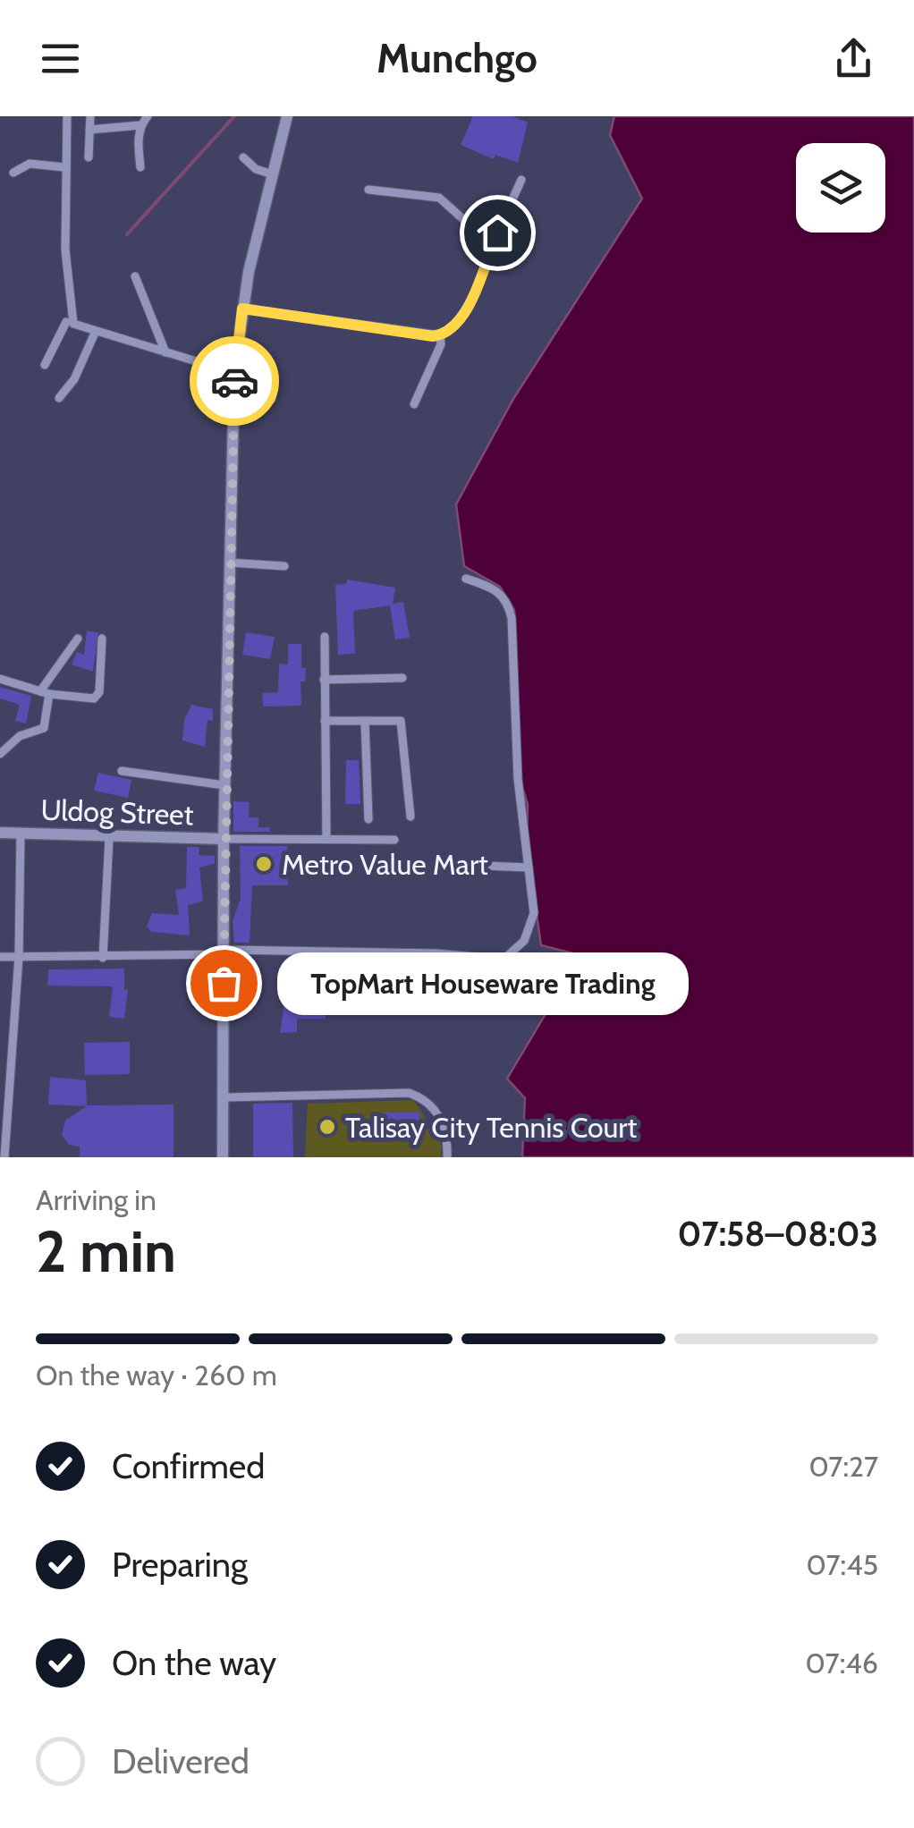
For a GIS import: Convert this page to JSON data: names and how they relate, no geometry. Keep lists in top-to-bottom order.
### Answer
{
  "streets": {
    "street": ["Uldog Street"]
  },
  "places": ["Metro Value Mart", "TopMart Houseware Trading", "Talisay City Tennis Court"],
  "page": {
    "header": "Munchgo",
    "bubble": "TopMart Houseware Trading",
    "heading": ["2 min", "Arriving in", "07:58–08:03"],
    "bar": "On the way · 260 m",
    "list": [
      ["Confirmed", "07:27"],
      ["Preparing", "07:45"],
      ["On the way", "07:46"],
      "Delivered"
    ]
  }
}
